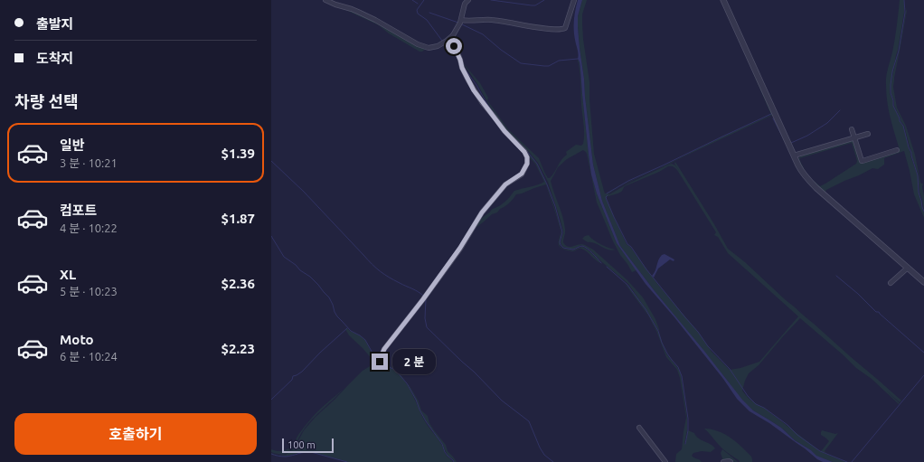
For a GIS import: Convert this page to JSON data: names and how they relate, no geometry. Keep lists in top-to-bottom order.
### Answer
{
  "scale_bar": "100 m",
  "page": {
    "banner": ["출발지", "도착지"],
    "heading": "차량 선택",
    "list": [
      {
        "name": "일반",
        "note": "3 분 · 10:21",
        "value": "$1.39"
      },
      {
        "name": "컴포트",
        "note": "4 분 · 10:22",
        "value": "$1.87"
      },
      {
        "name": "XL",
        "note": "5 분 · 10:23",
        "value": "$2.36"
      },
      {
        "name": "Moto",
        "note": "6 분 · 10:24",
        "value": "$2.23"
      }
    ],
    "bubble": "2 분",
    "buttons": "호출하기",
    "scale": "100 m"
  }
}
